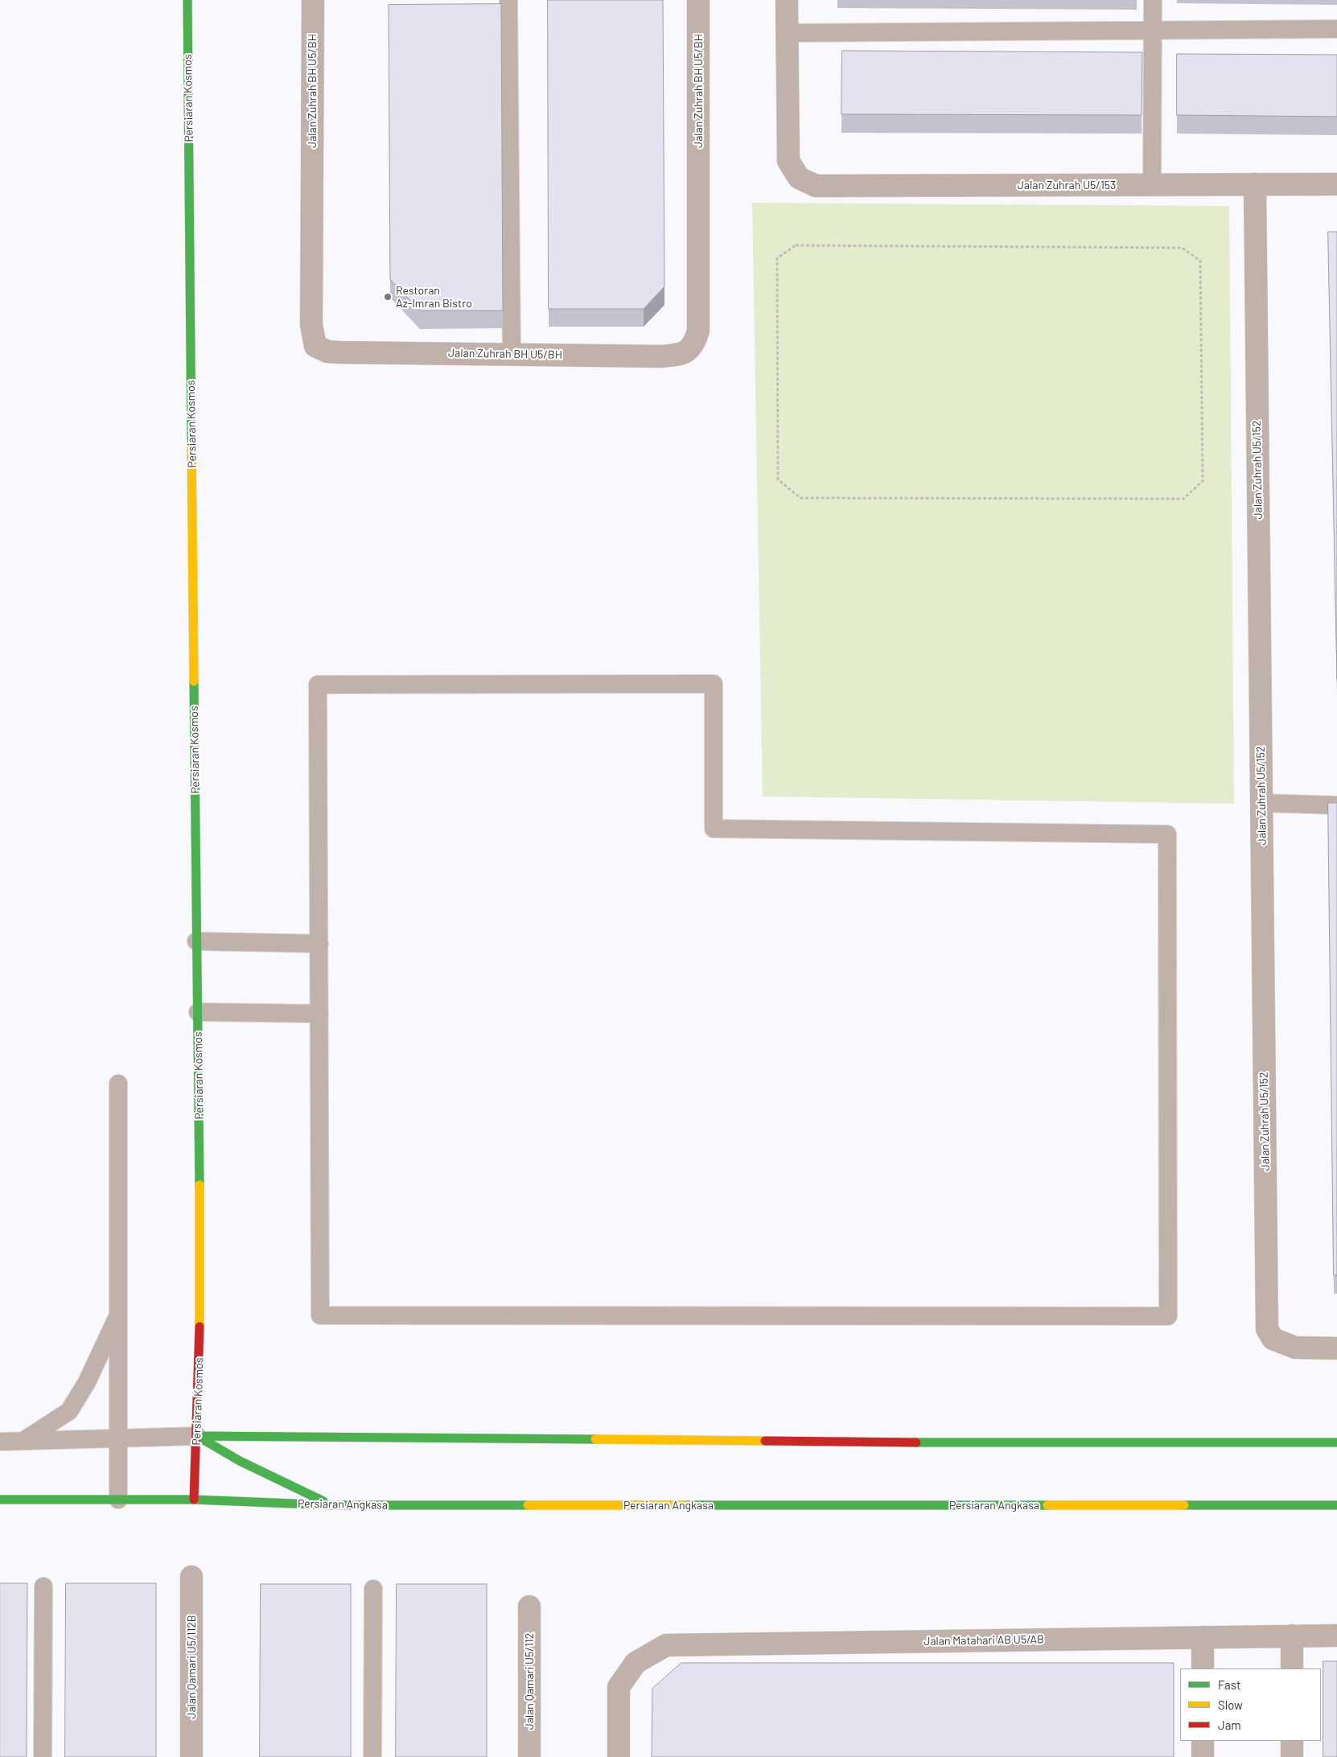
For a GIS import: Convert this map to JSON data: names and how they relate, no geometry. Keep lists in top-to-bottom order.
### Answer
{
  "streets": {
    "street": [
      "Jalan Zuhrah BH U5/BH",
      "Persiaran Kosmos",
      "Jalan Zuhrah U5/153",
      "Jalan Zuhrah U5/152",
      "Persiaran Angkasa",
      "Jalan Matahari AB U5/AB",
      "Jalan Qamari U5/112B",
      "Jalan Qamari U5/112"
    ]
  },
  "crossings": [
    ["Persiaran Kosmos", "Persiaran Angkasa"],
    ["Jalan Zuhrah U5/153", "Jalan Zuhrah U5/152"]
  ],
  "places": ["Restoran Az-Imran Bistro"],
  "legend": ["Fast", "Slow", "Jam"]
}
